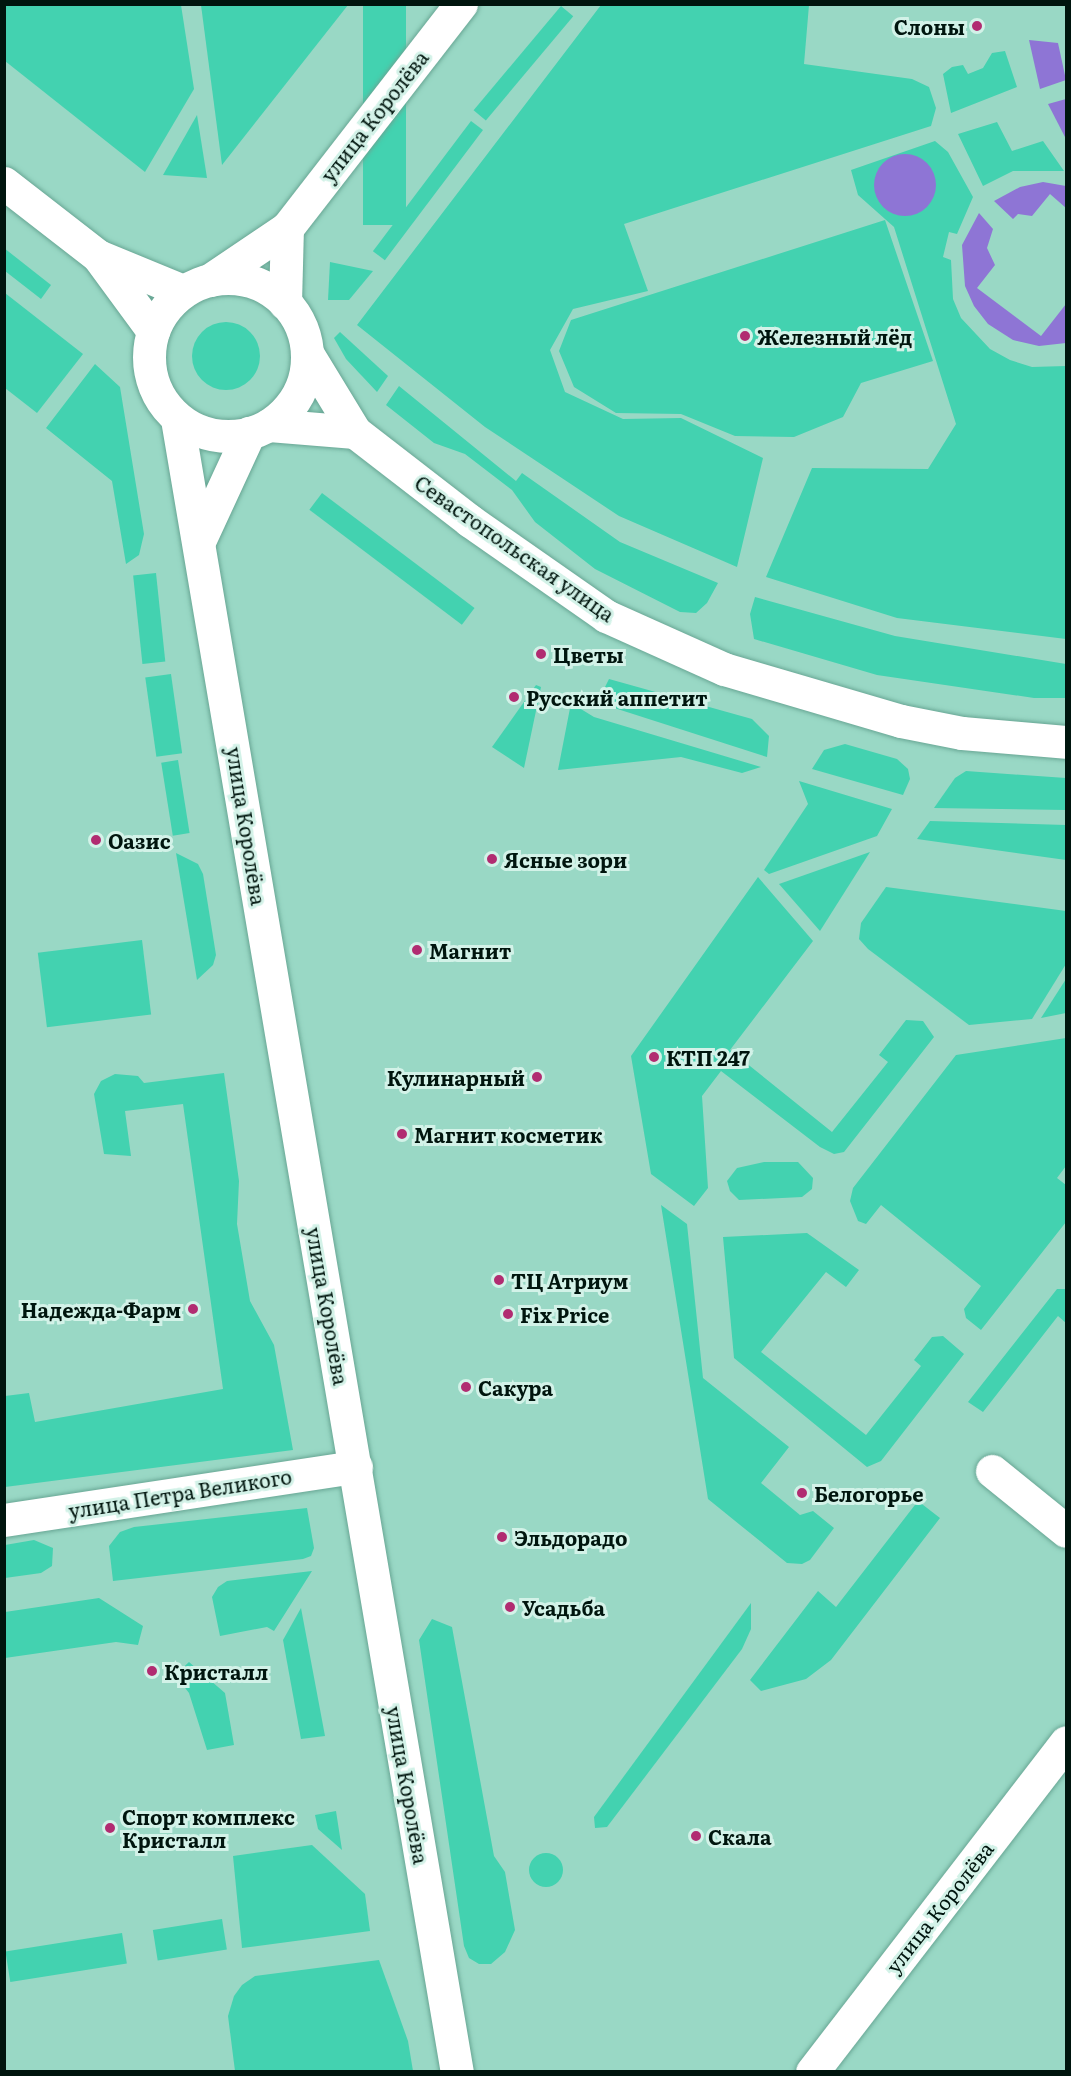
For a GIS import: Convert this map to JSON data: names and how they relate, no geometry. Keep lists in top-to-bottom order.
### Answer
{
  "streets": {
    "main road": ["улица Королёва", "Севастопольская улица", "улица Петра Великого"]
  },
  "crossings": [
    ["улица Королёва", "Севастопольская улица"],
    ["улица Королёва", "улица Петра Великого"]
  ],
  "places": [
    "Слоны",
    "Железный лёд",
    "Цветы",
    "Русский аппетит",
    "Оазис",
    "Ясные зори",
    "Магнит",
    "КТП 247",
    "Кулинарный",
    "Магнит косметик",
    "ТЦ Атриум",
    "Надежда-Фарм",
    "Fix Price",
    "Сакура",
    "Белогорье",
    "Эльдорадо",
    "Усадьба",
    "Кристалл",
    "Спорт комплекс Кристалл",
    "Скала"
  ]
}
